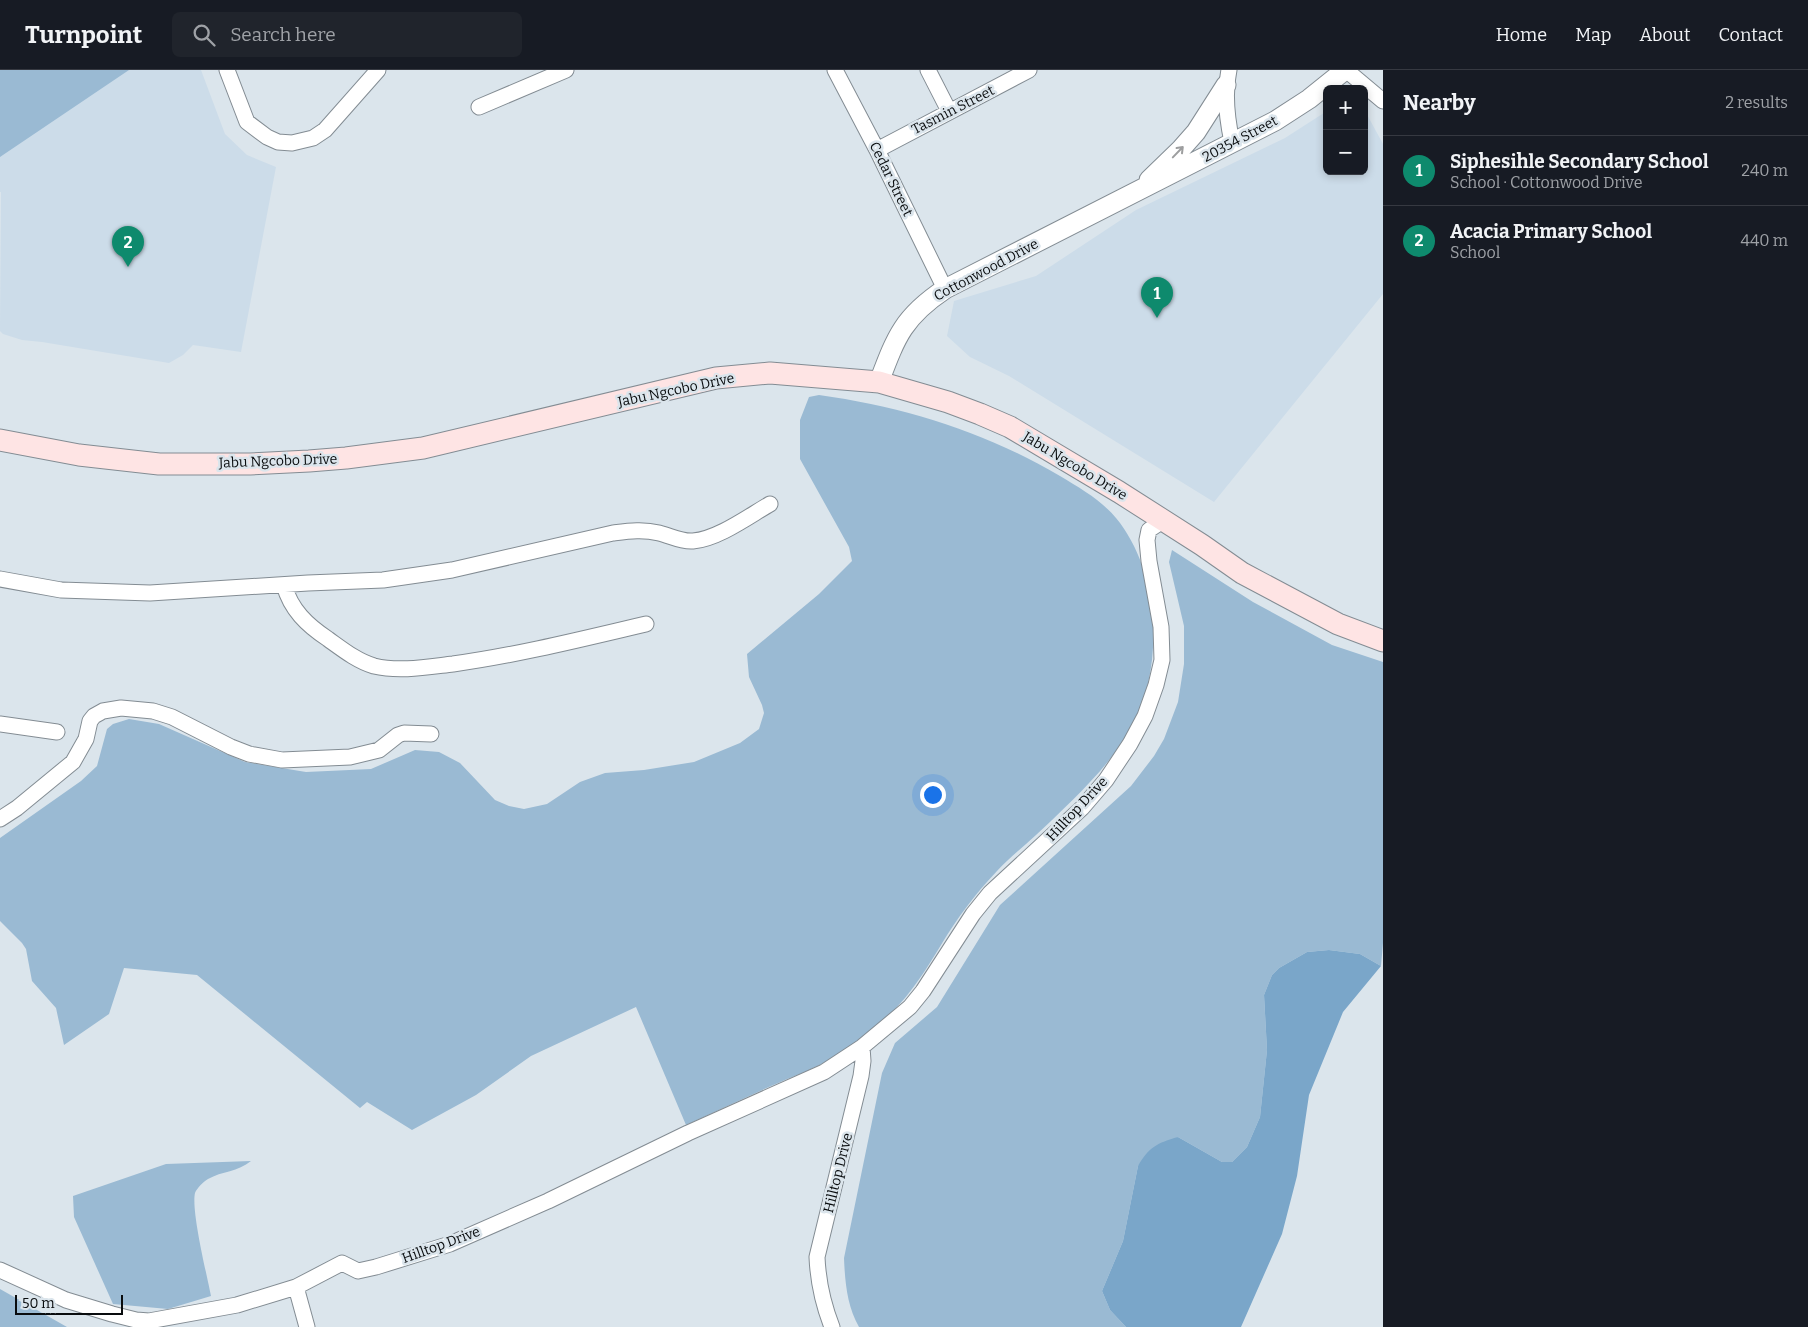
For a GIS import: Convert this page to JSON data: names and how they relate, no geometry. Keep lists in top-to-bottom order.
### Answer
{
  "streets": {
    "main road": ["Jabu Ngcobo Drive"],
    "street": [
      "Tasmin Street",
      "20354 Street",
      "Cedar Street",
      "Cottonwood Drive",
      "Hilltop Drive"
    ]
  },
  "crossings": [
    ["Tasmin Street", "Cedar Street"],
    ["20354 Street", "Cottonwood Drive"],
    ["Cedar Street", "Cottonwood Drive"],
    ["Cottonwood Drive", "Jabu Ngcobo Drive"],
    ["Jabu Ngcobo Drive", "Hilltop Drive"]
  ],
  "scale_bar": "50 m",
  "page": {
    "header": "Turnpoint",
    "search": "Search here",
    "nav": [
      "Home",
      "Map",
      "About",
      "Contact"
    ],
    "heading": ["Nearby", "2 results"],
    "map_buttons": ["+", "−"],
    "list": [
      {
        "mark": "1",
        "name": "Siphesihle Secondary School",
        "note": "School · Cottonwood Drive",
        "value": "240 m"
      },
      {
        "mark": "2",
        "name": "Acacia Primary School",
        "note": "School",
        "value": "440 m"
      }
    ],
    "pins": ["2", "1"],
    "scale": "50 m"
  }
}
